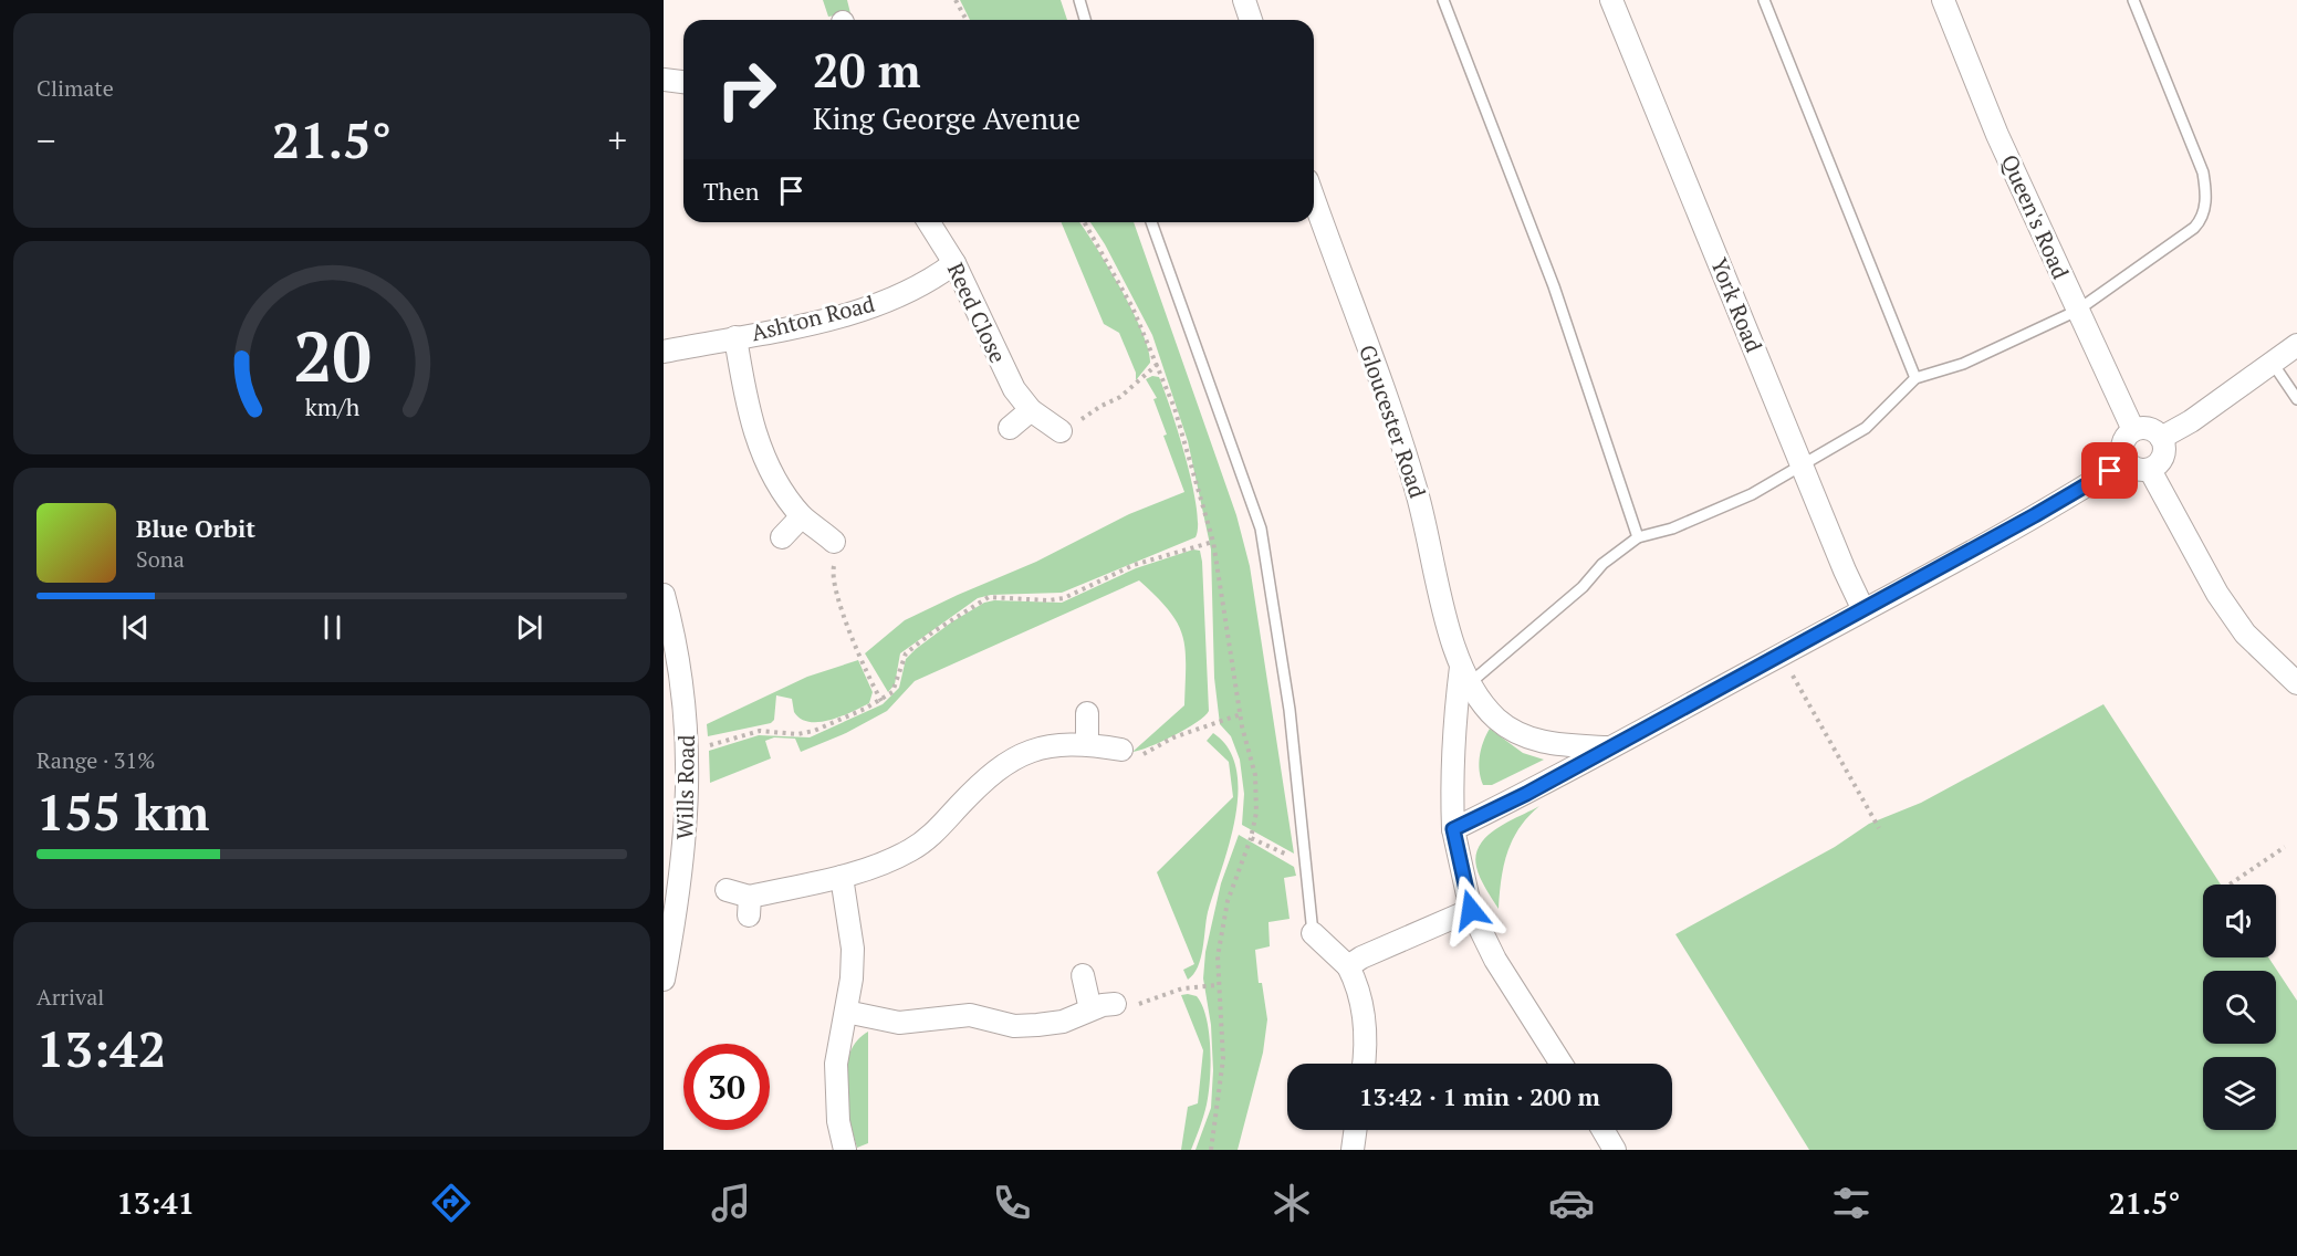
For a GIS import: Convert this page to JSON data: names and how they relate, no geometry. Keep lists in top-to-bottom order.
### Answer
{
  "streets": {
    "street": [
      "Queen's Road",
      "York Road",
      "Reed Close",
      "Ashton Road",
      "Gloucester Road",
      "Wills Road"
    ]
  },
  "crossings": [
    ["Reed Close", "Ashton Road"]
  ],
  "page": {
    "tile": [
      "Climate",
      ["Range · 31%", "155 km"],
      ["Arrival", "13:42"]
    ],
    "turn": ["20 m", "King George Avenue"],
    "heat": ["−", "21.5°", "+"],
    "then": "Then",
    "song": ["Blue Orbit", "Sona"],
    "limit": "30",
    "trip": "13:42 · 1 min · 200 m",
    "tabs": ["13:41", "21.5°"],
    "gauge": ["20", "km/h"]
  }
}
